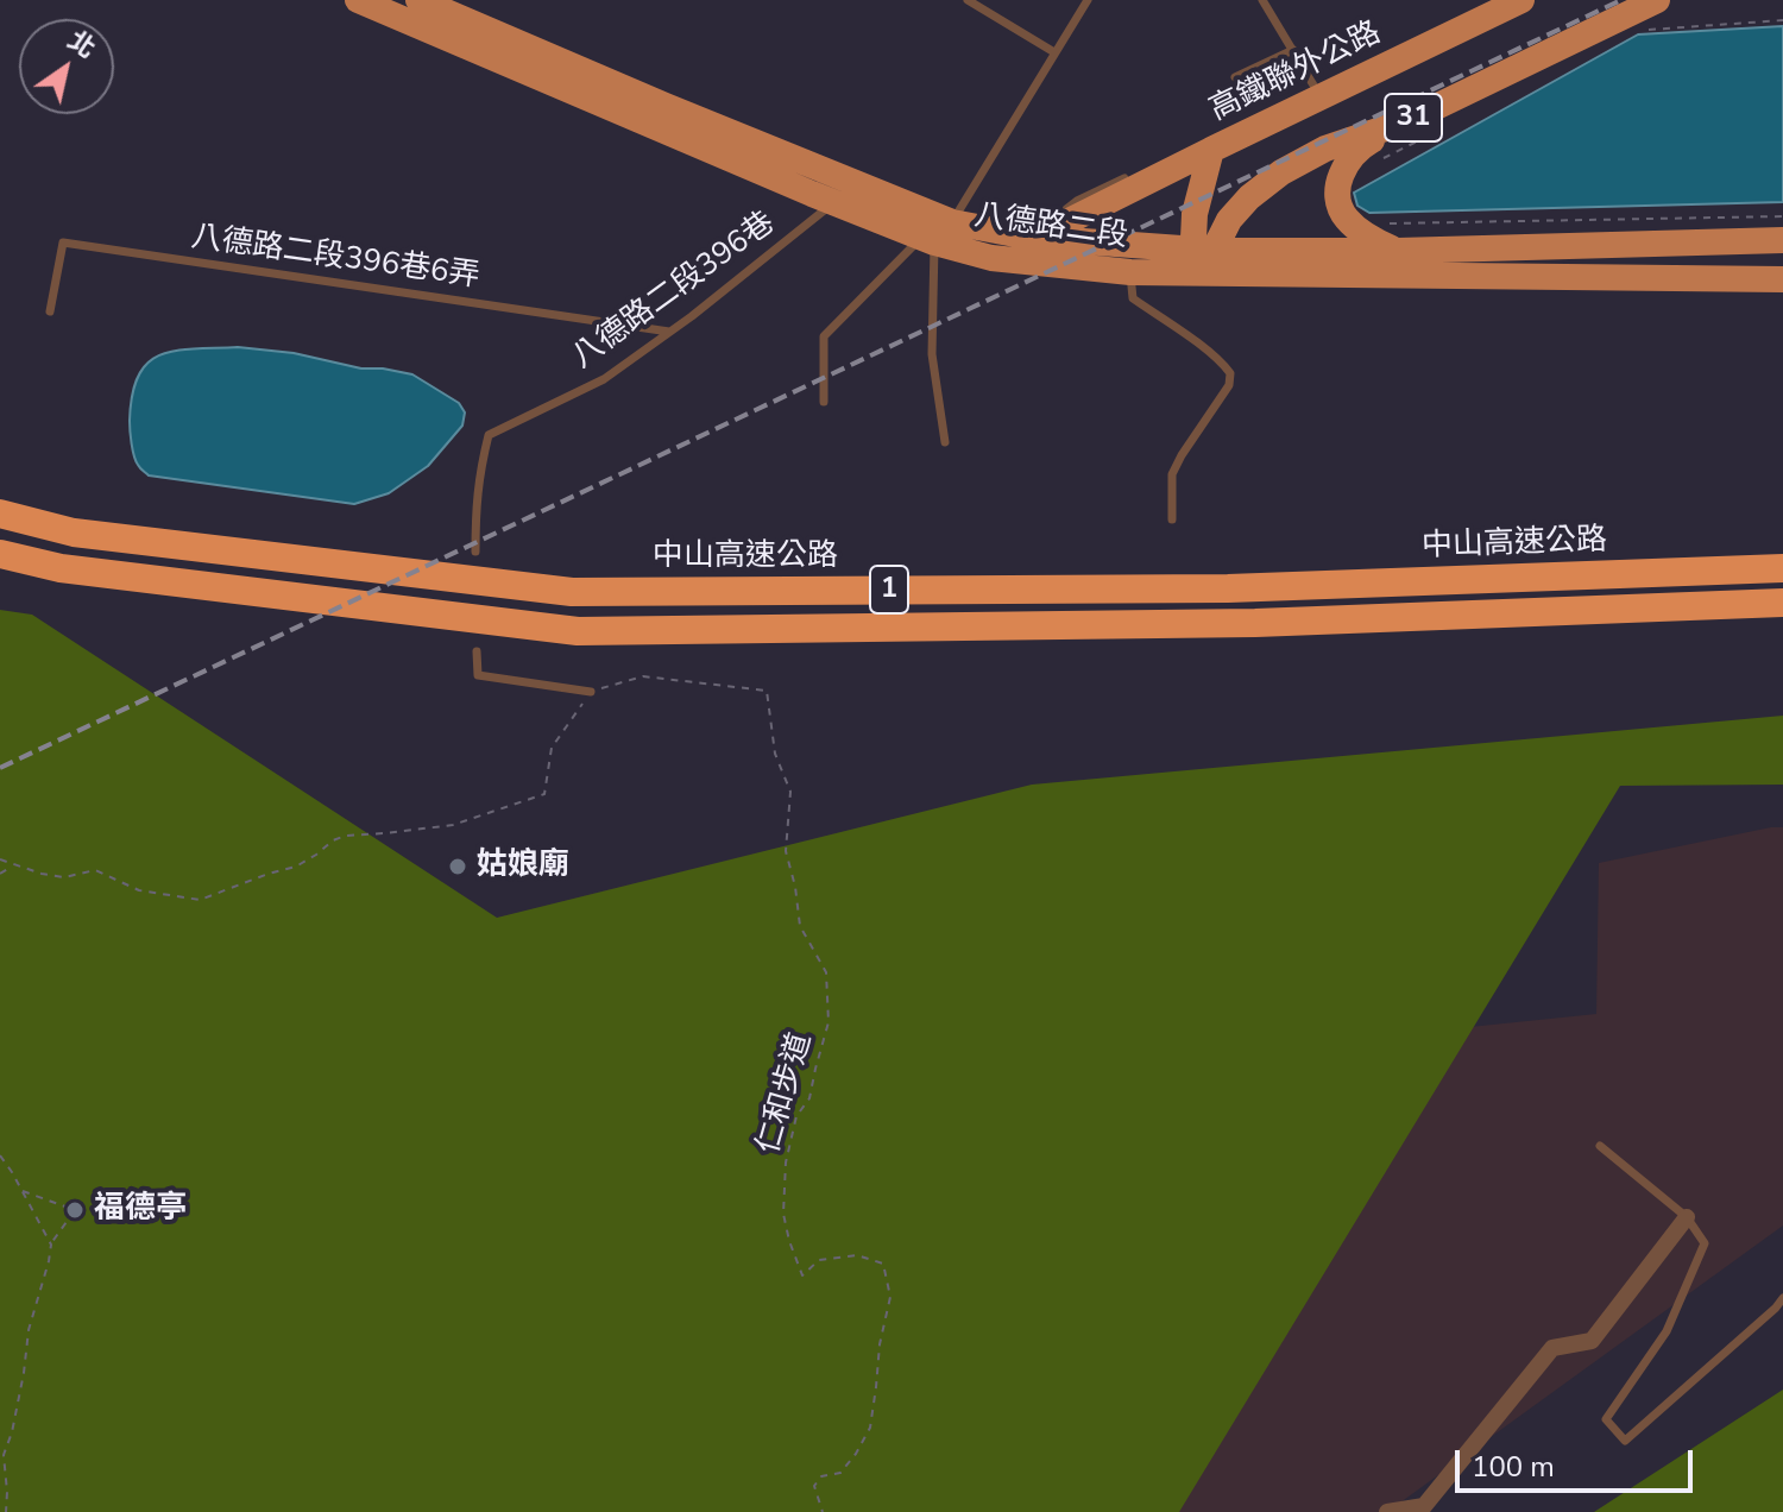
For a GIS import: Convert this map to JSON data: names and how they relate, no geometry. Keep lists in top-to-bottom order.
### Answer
{
  "streets": {
    "highway": ["中山高速公路", "1"],
    "main road": ["高鐵聯外公路", "31", "八德路二段"],
    "lane": ["八德路二段396巷6弄", "八德路二段396巷"],
    "path": ["仁和步道"]
  },
  "crossings": [
    ["高鐵聯外公路", "31"],
    ["高鐵聯外公路", "八德路二段"],
    ["31", "八德路二段"],
    ["八德路二段", "八德路二段396巷"],
    ["八德路二段396巷6弄", "八德路二段396巷"]
  ],
  "places": ["姑娘廟", "福德亭"],
  "scale_bar": "100 m",
  "north": "top right"
}
